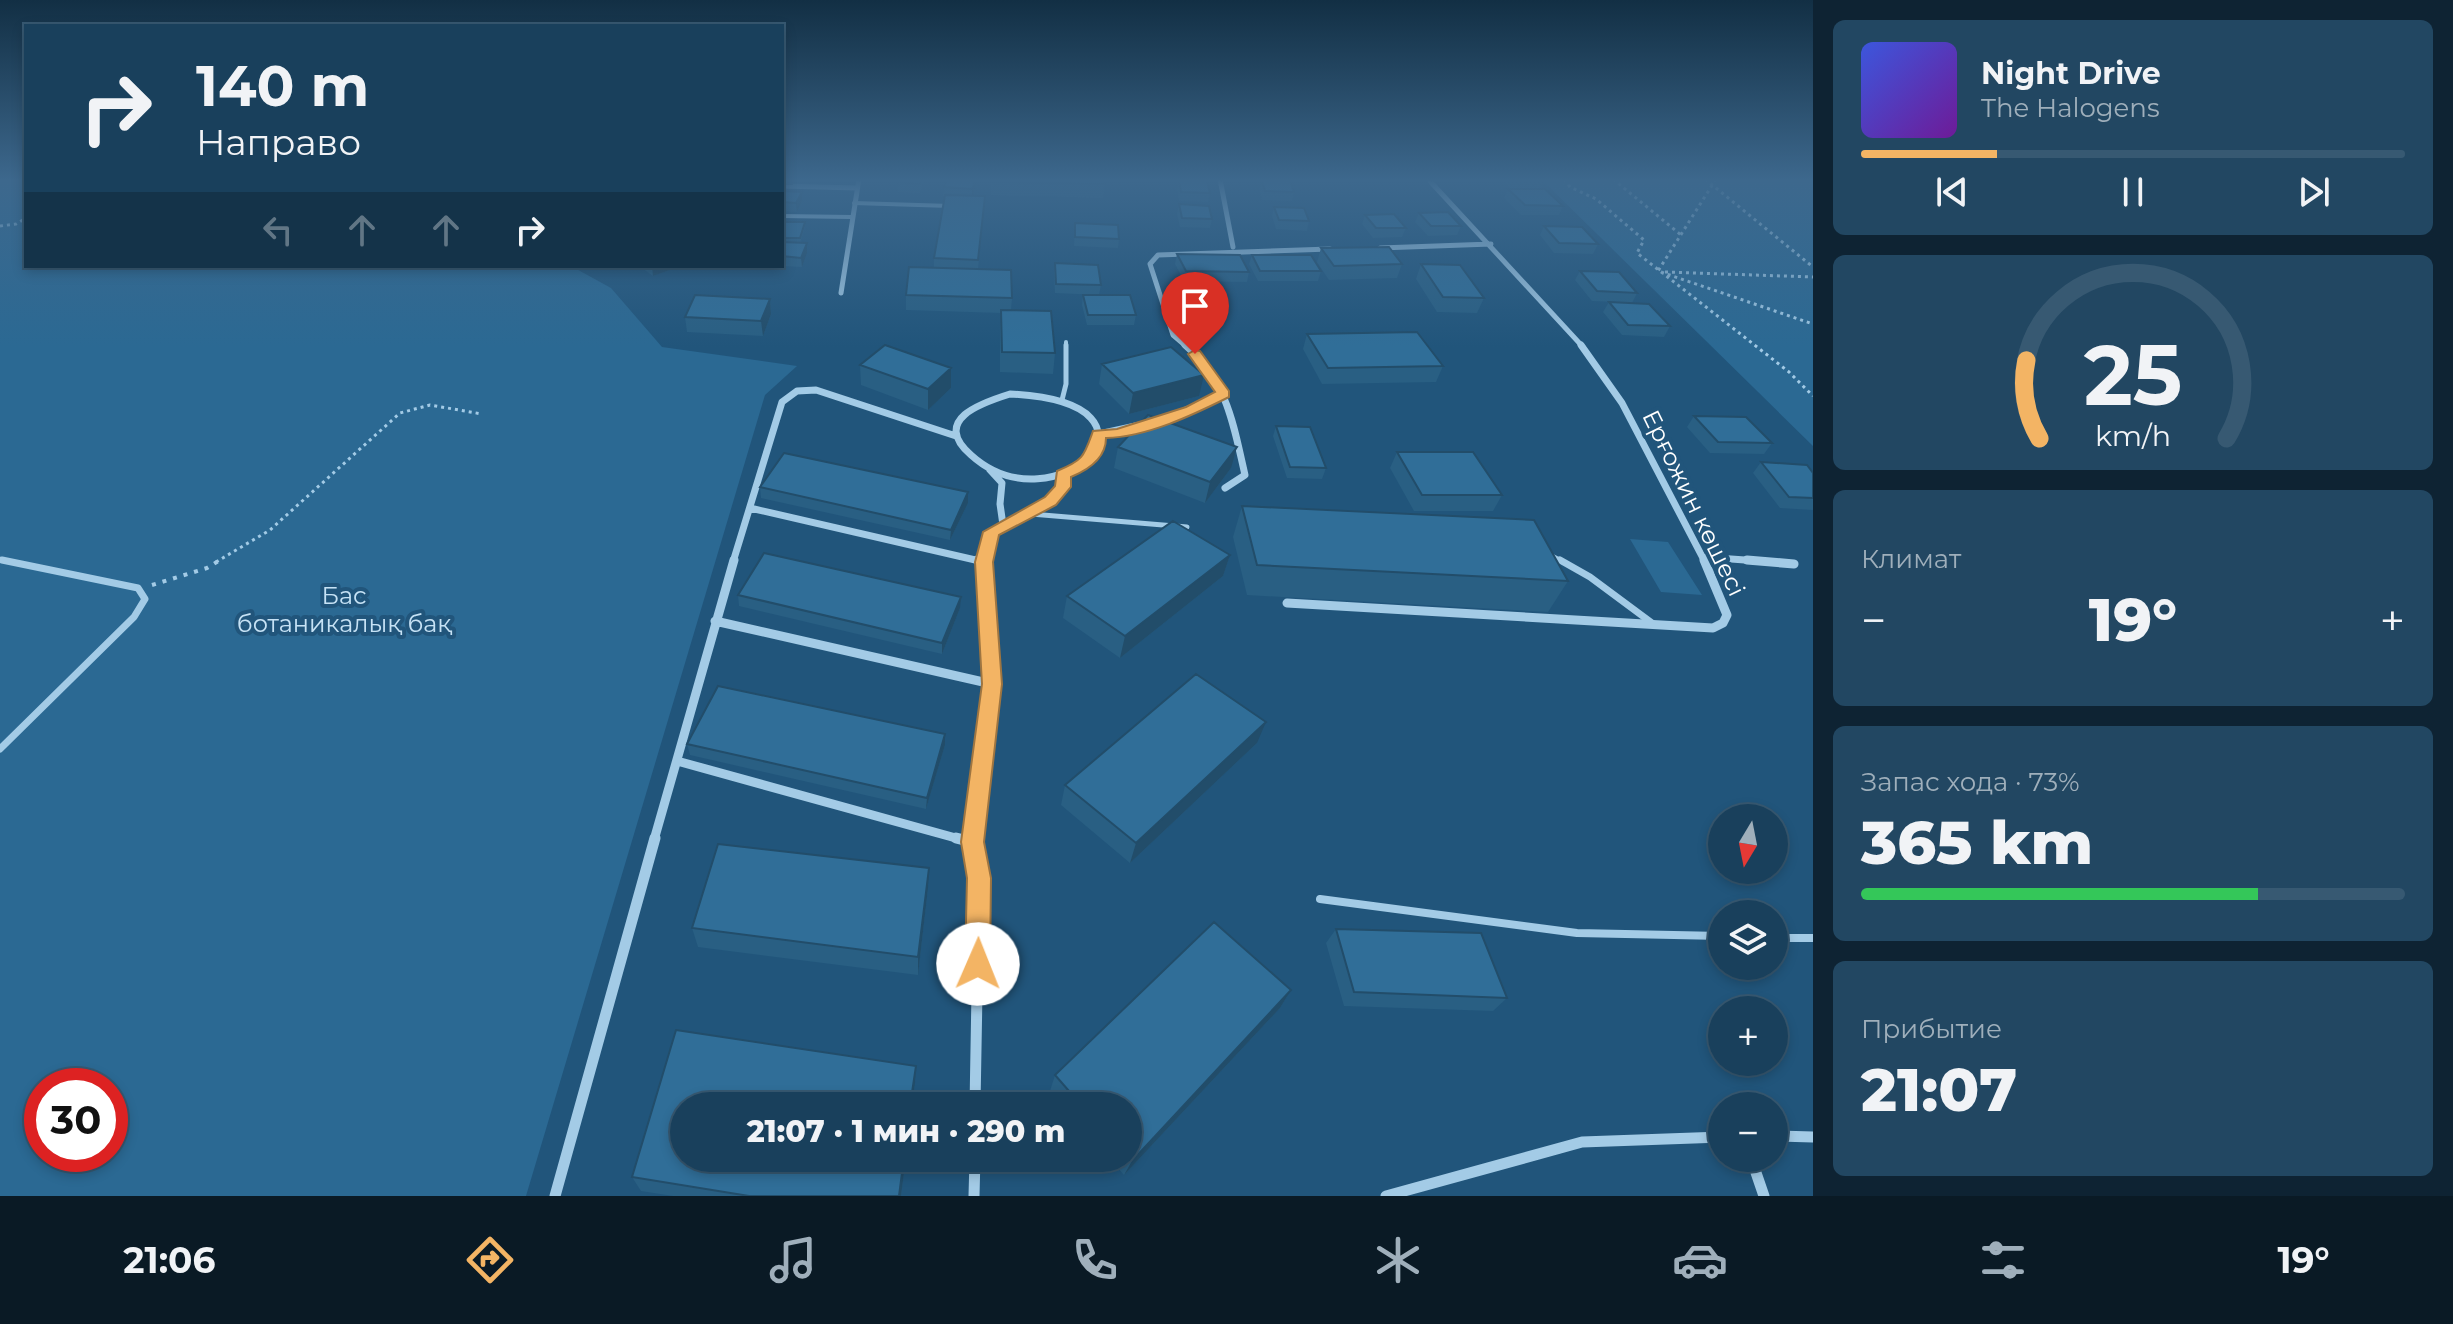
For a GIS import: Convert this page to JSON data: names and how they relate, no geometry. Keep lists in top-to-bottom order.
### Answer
{
  "streets": {
    "street": ["Ерғожин көшесі"]
  },
  "parks": ["Бас ботаникалық бақ"],
  "north": "bottom",
  "page": {
    "turn": ["140 m", "Направо"],
    "song": ["Night Drive", "The Halogens"],
    "tile": [
      "Климат",
      ["Запас хода · 73%", "365 km"],
      ["Прибытие", "21:07"]
    ],
    "heat": ["−", "19°", "+"],
    "map_buttons": ["+", "−"],
    "limit": "30",
    "trip": "21:07 · 1 мин · 290 m",
    "tabs": ["21:06", "19°"],
    "gauge": ["25", "km/h"]
  }
}
